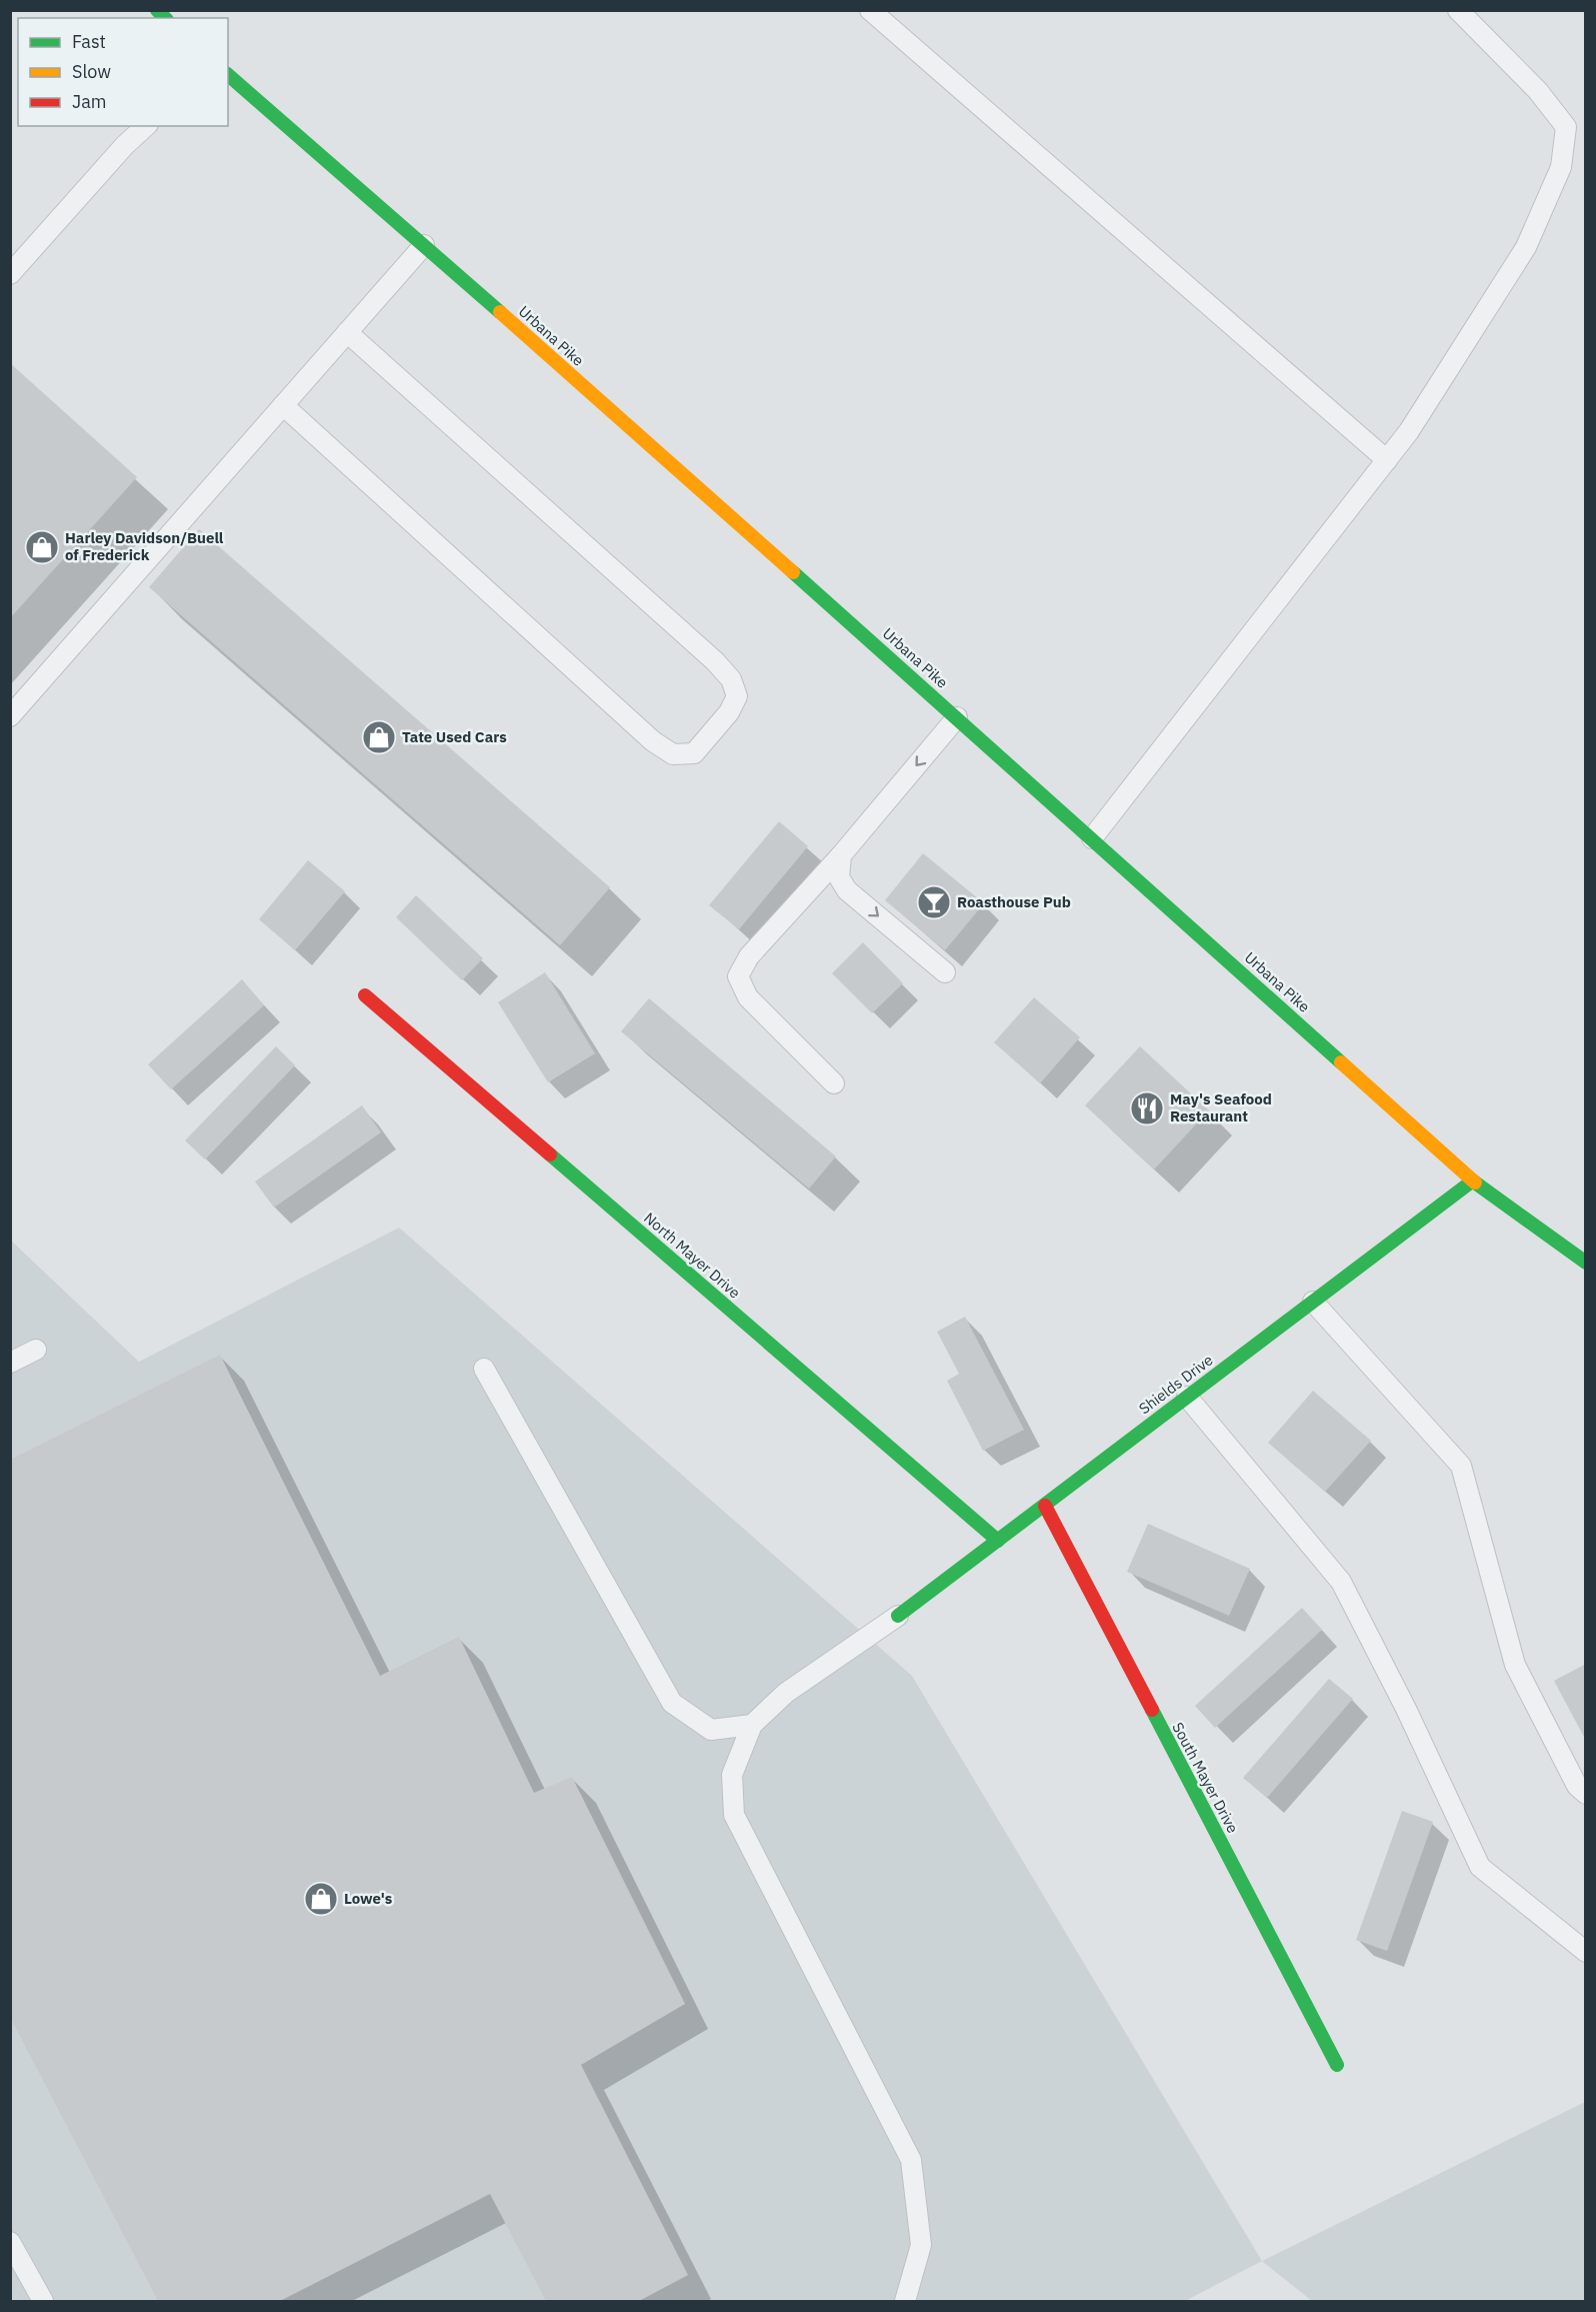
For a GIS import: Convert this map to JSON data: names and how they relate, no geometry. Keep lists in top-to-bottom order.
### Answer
{
  "streets": {
    "street": [
      "Urbana Pike",
      "North Mayer Drive",
      "Shields Drive",
      "South Mayer Drive"
    ]
  },
  "crossings": [
    ["Urbana Pike", "Shields Drive"],
    ["North Mayer Drive", "Shields Drive"],
    ["Shields Drive", "South Mayer Drive"]
  ],
  "places": {
    "shop": ["Harley Davidson/Buell of Frederick", "Tate Used Cars", "Lowe's"],
    "bar": ["Roasthouse Pub"],
    "restaurant": ["May's Seafood Restaurant"]
  },
  "legend": ["Fast", "Slow", "Jam"]
}
